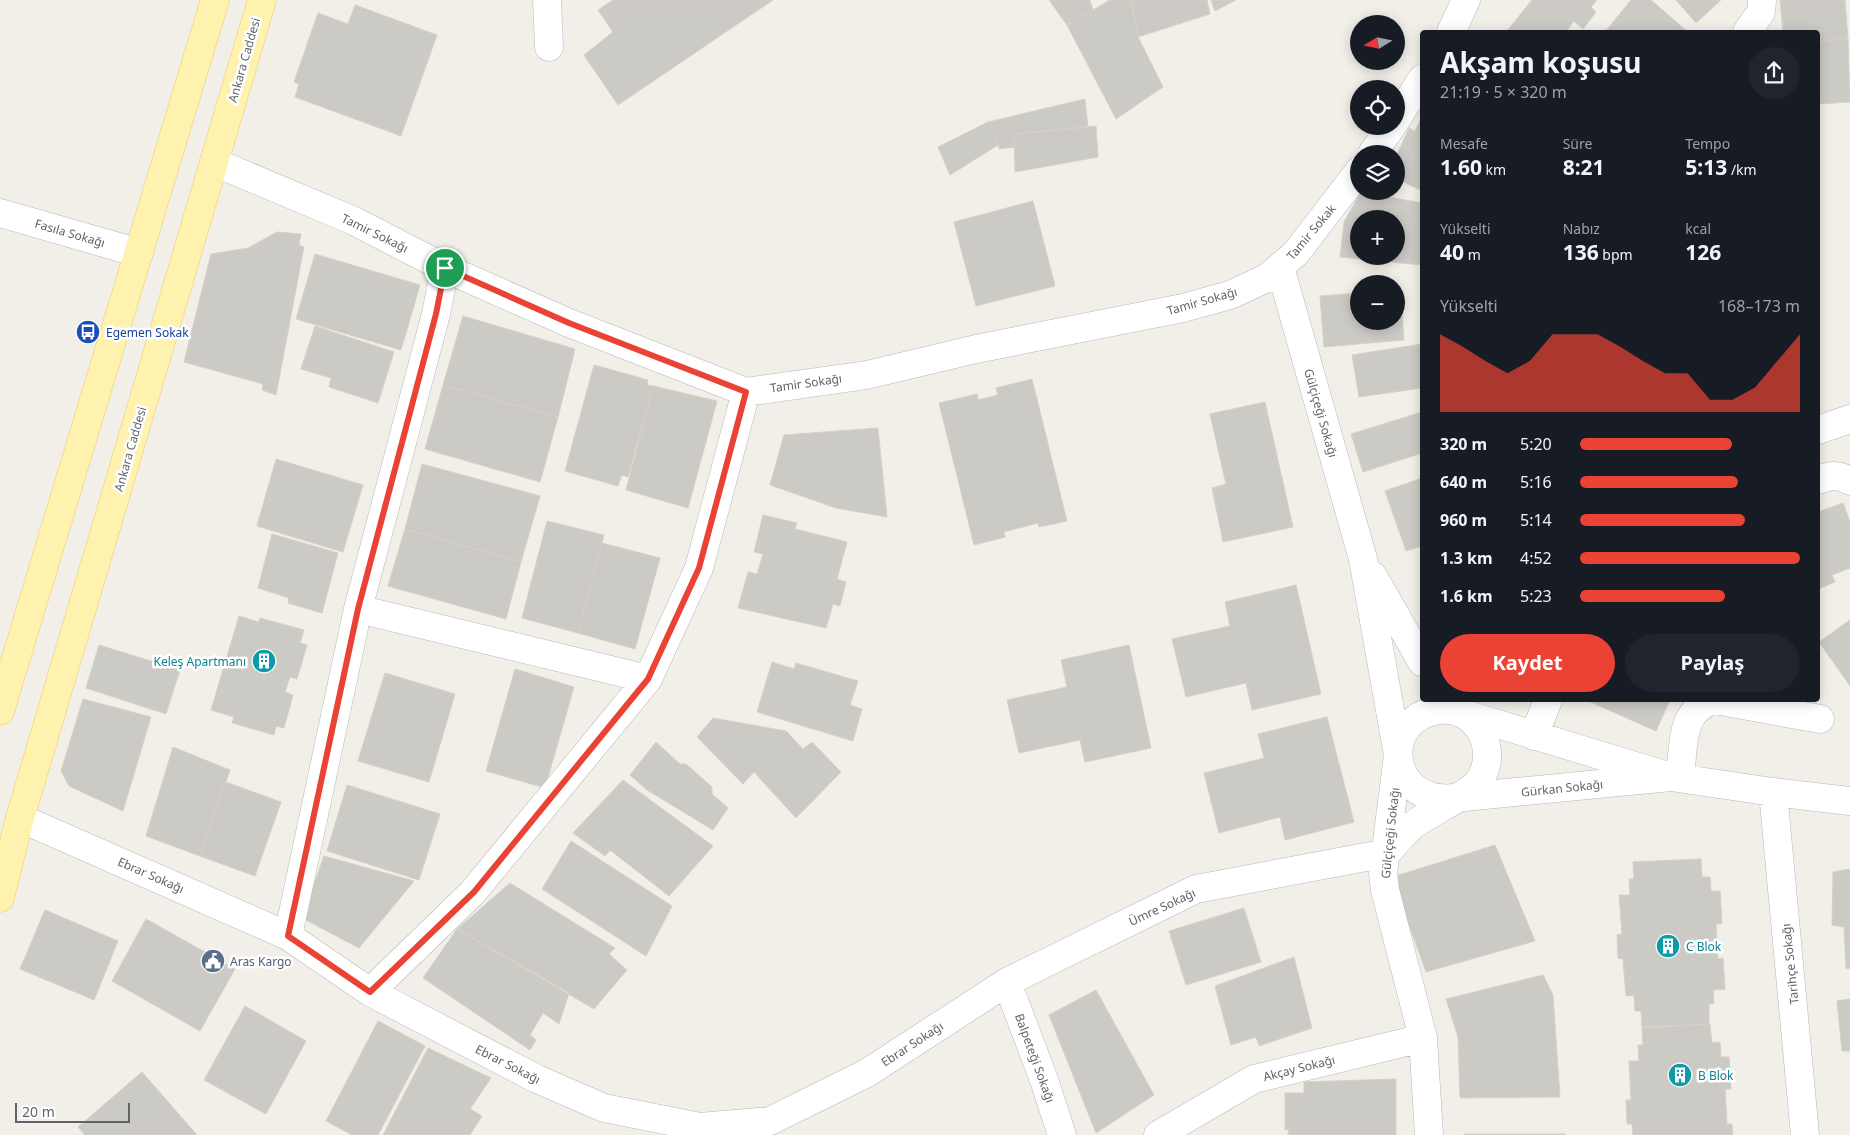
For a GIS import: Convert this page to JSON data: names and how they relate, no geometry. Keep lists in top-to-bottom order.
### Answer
{
  "streets": {
    "main road": ["Ankara Caddesi"],
    "street": [
      "Tamir Sokak",
      "Fasıla Sokağı",
      "Tamir Sokağı",
      "Gülçiçeği Sokağı",
      "Gürkan Sokağı",
      "Ebrar Sokağı",
      "Ümre Sokağı",
      "Tarihçe Sokağı",
      "Balpeteği Sokağı",
      "Akçay Sokağı"
    ]
  },
  "crossings": [
    ["Ankara Caddesi", "Tamir Sokağı"],
    ["Ankara Caddesi", "Ebrar Sokağı"],
    ["Tamir Sokak", "Tamir Sokağı"],
    ["Tamir Sokak", "Gülçiçeği Sokağı"],
    ["Tamir Sokağı", "Gülçiçeği Sokağı"],
    ["Gülçiçeği Sokağı", "Gürkan Sokağı"],
    ["Gülçiçeği Sokağı", "Ümre Sokağı"],
    ["Gülçiçeği Sokağı", "Akçay Sokağı"],
    ["Gürkan Sokağı", "Tarihçe Sokağı"],
    ["Ebrar Sokağı", "Ümre Sokağı"],
    ["Ebrar Sokağı", "Balpeteği Sokağı"],
    ["Ümre Sokağı", "Balpeteği Sokağı"]
  ],
  "places": {
    "bus stop": ["Egemen Sokak"],
    "building": ["Keleş Apartmanı", "C Blok", "B Blok"],
    "public building": ["Aras Kargo"]
  },
  "scale_bar": "20 m",
  "north": "left",
  "page": {
    "map_buttons": ["+", "−"],
    "heading": ["Akşam koşusu", "21:19 · 5 × 320 m"],
    "stats": [
      ["Mesafe", "1.60 km"],
      ["Süre", "8:21"],
      ["Tempo", "5:13 /km"],
      ["Yükselti", "40 m"],
      ["Nabız", "136 bpm"],
      ["kcal", "126"]
    ],
    "chart": ["Yükselti", "168–173 m"],
    "list": [
      {
        "name": "320 m",
        "note": "5:20"
      },
      {
        "name": "640 m",
        "note": "5:16"
      },
      {
        "name": "960 m",
        "note": "5:14"
      },
      {
        "name": "1.3 km",
        "note": "4:52"
      },
      {
        "name": "1.6 km",
        "note": "5:23"
      }
    ],
    "buttons": ["Kaydet", "Paylaş"],
    "scale": "20 m"
  }
}
